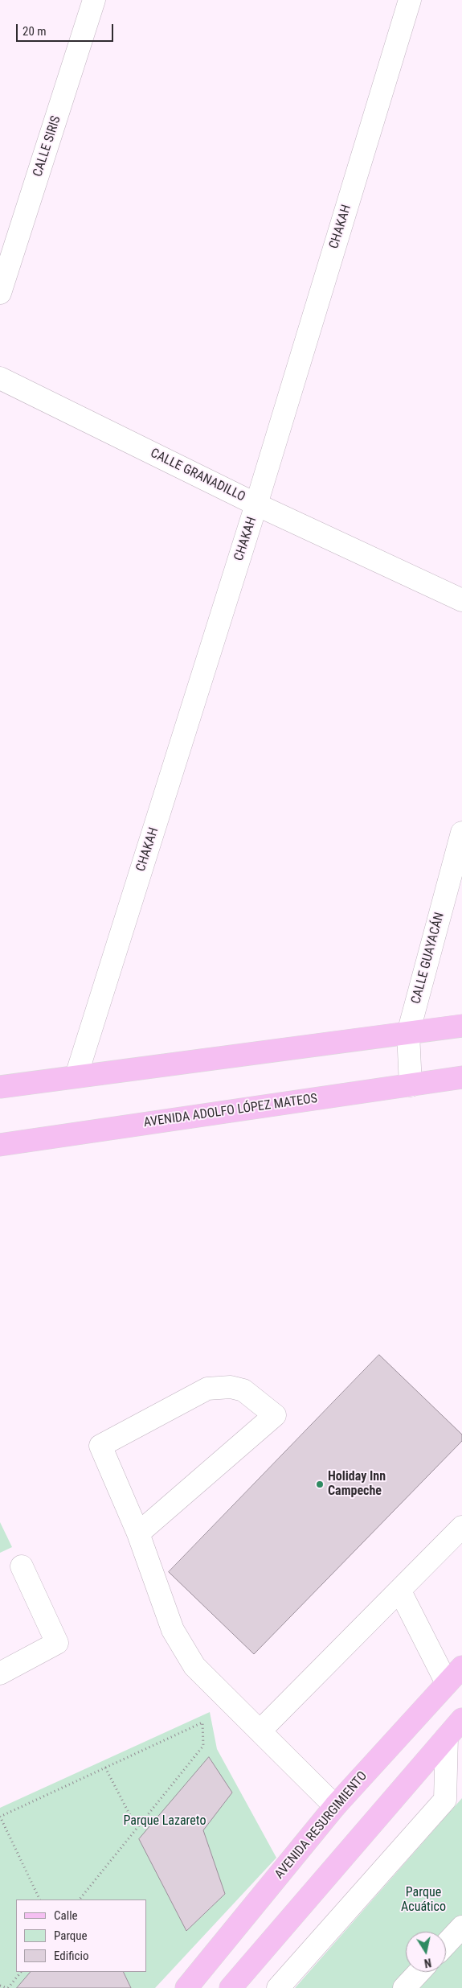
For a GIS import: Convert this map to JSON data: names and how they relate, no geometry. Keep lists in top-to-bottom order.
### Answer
{
  "streets": {
    "main road": ["AVENIDA ADOLFO LÓPEZ MATEOS", "AVENIDA RESURGIMIENTO"],
    "street": [
      "CALLE SIRIS",
      "CHAKAH",
      "CALLE GRANADILLO",
      "CALLE GUAYACÁN"
    ]
  },
  "crossings": [
    ["CHAKAH", "CALLE GRANADILLO"],
    ["CALLE GUAYACÁN", "AVENIDA ADOLFO LÓPEZ MATEOS"]
  ],
  "parks": ["Parque Lazareto", "Parque Acuático"],
  "places": ["Holiday Inn Campeche"],
  "legend": ["Calle", "Parque", "Edificio"],
  "scale_bar": "20 m",
  "north": "bottom"
}
